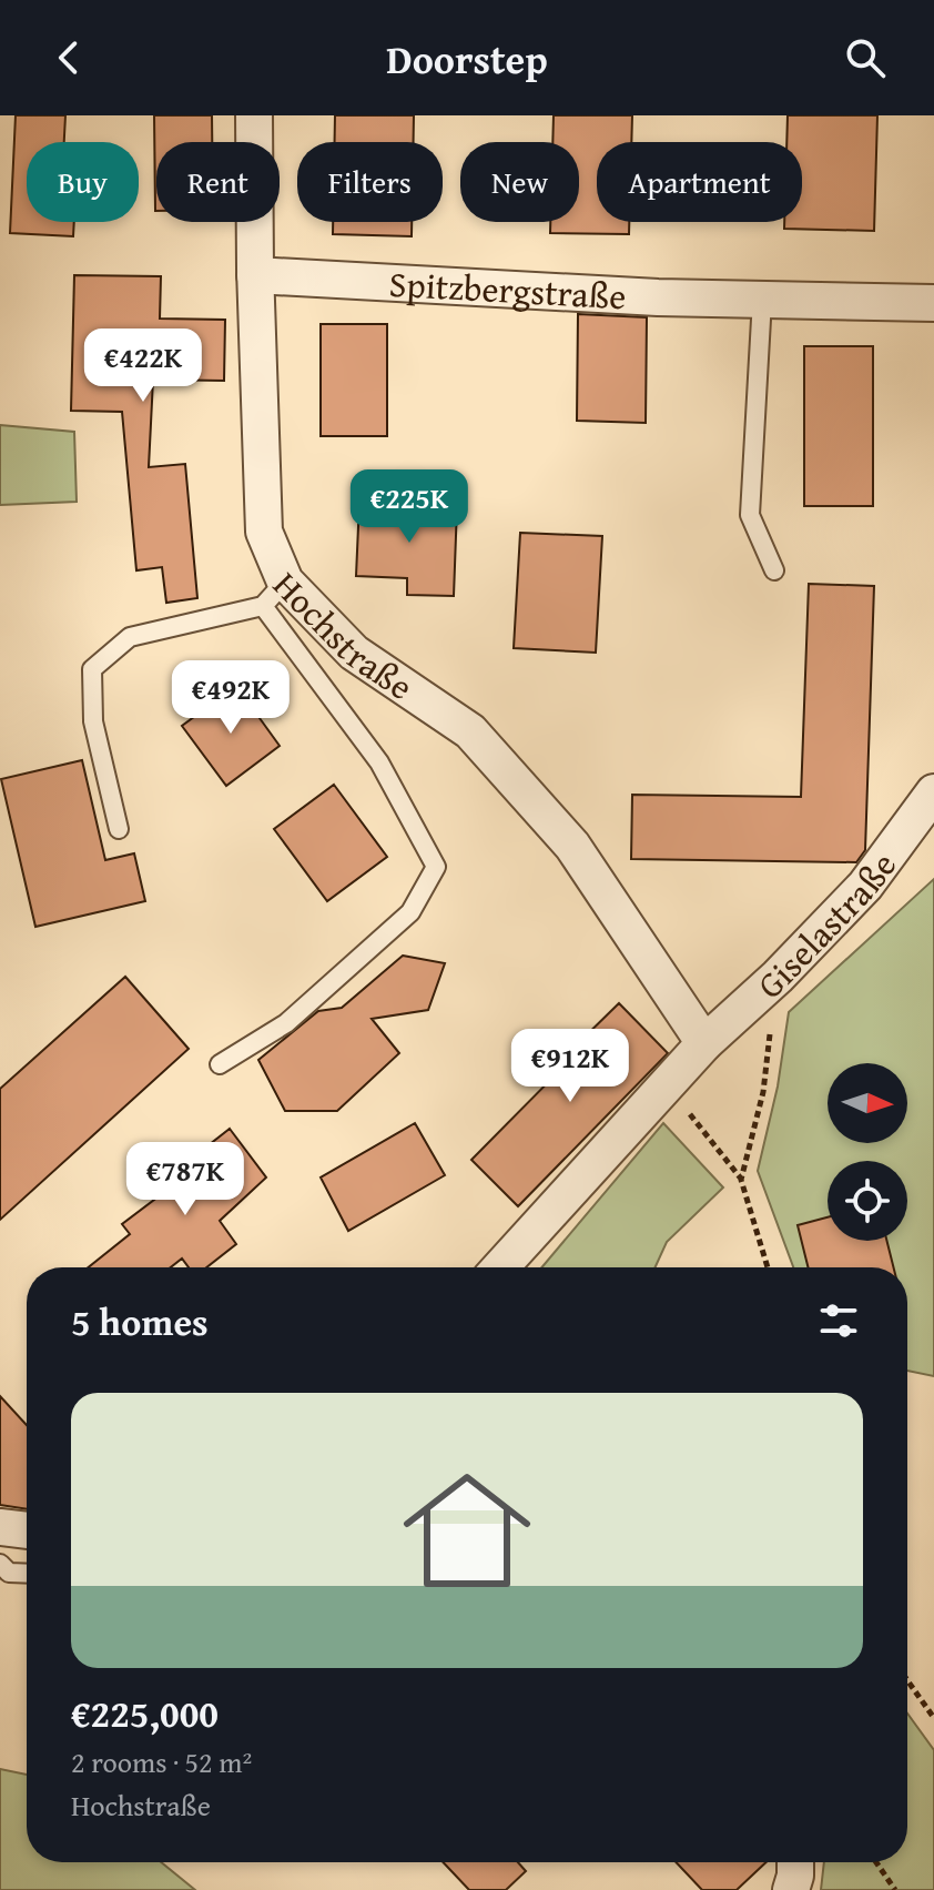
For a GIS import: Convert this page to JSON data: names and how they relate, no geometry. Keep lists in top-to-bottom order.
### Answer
{
  "streets": {
    "street": ["Spitzbergstraße", "Hochstraße", "Giselastraße"]
  },
  "crossings": [
    ["Spitzbergstraße", "Hochstraße"],
    ["Hochstraße", "Giselastraße"]
  ],
  "north": "right",
  "page": {
    "header": "Doorstep",
    "chip": [
      "Buy",
      "Rent",
      "Filters",
      "New",
      "Apartment"
    ],
    "price": [
      "€422K",
      "€225K",
      "€492K",
      "€912K",
      "€787K"
    ],
    "heading": "5 homes",
    "list": [
      {
        "name": "€225,000",
        "note": "2 rooms · 52 m² · Hochstraße"
      }
    ]
  }
}
